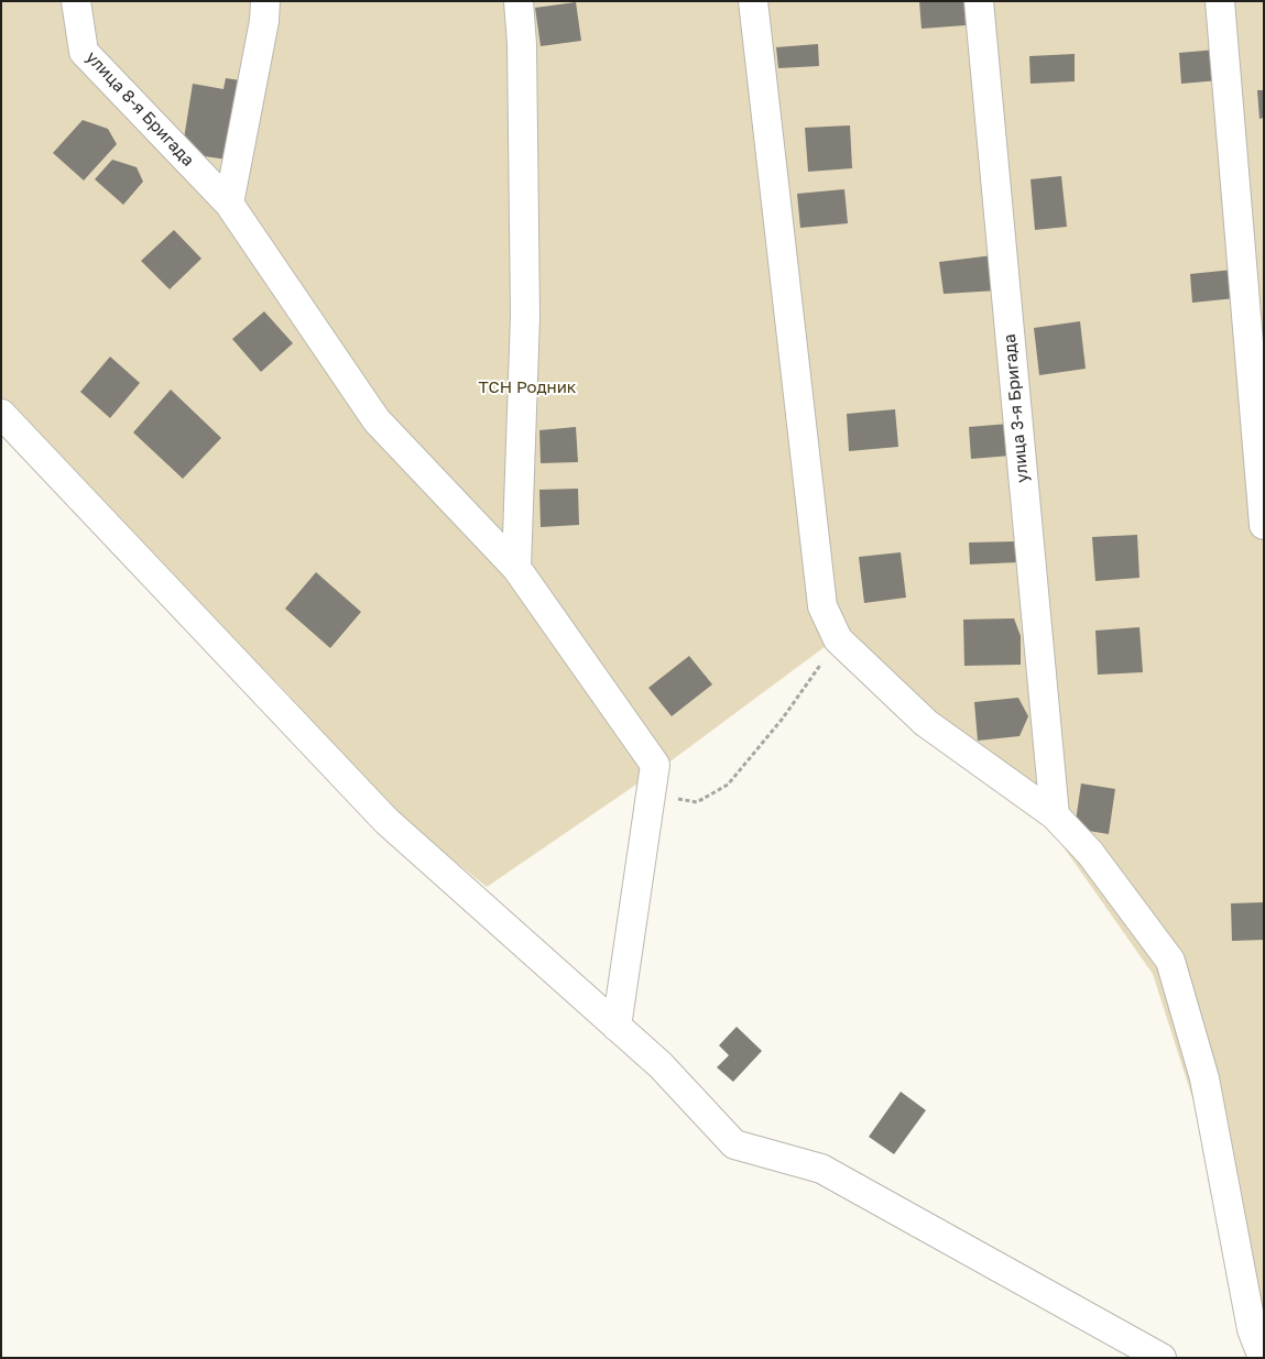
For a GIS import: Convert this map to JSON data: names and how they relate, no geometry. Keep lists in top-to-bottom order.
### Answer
{
  "streets": {
    "street": ["улица 8-я Бригада", "улица 3-я Бригада"]
  },
  "parks": ["ТСН Родник"]
}
